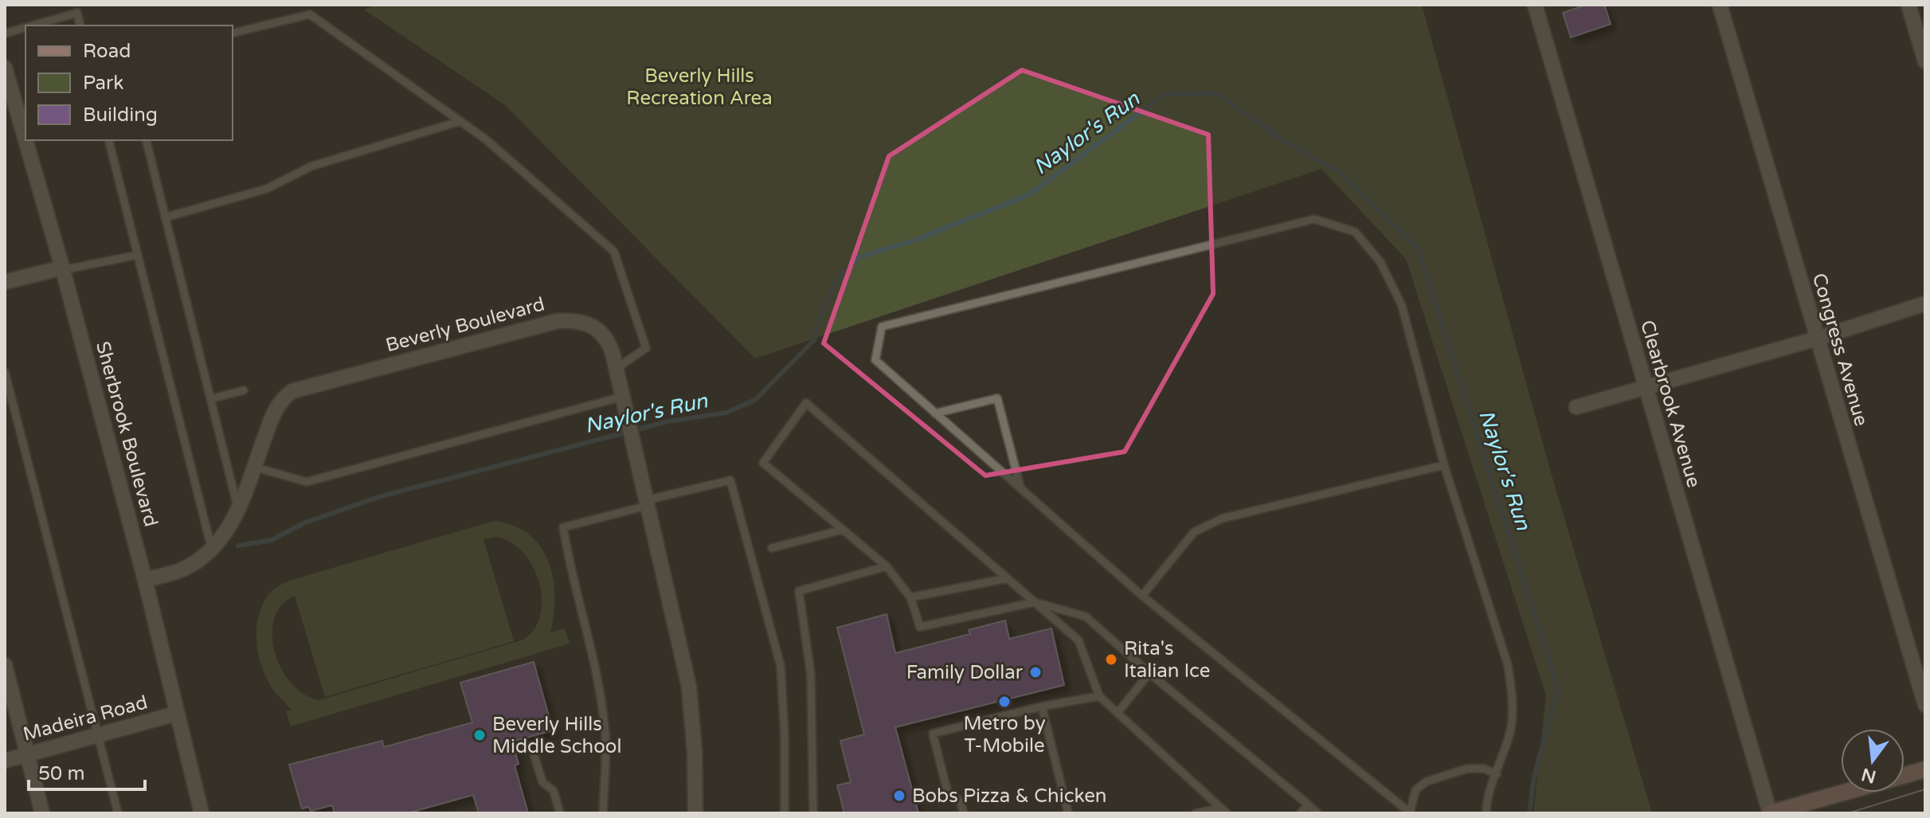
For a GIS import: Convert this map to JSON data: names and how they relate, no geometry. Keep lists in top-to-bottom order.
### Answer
{
  "streets": {
    "street": [
      "Beverly Boulevard",
      "Congress Avenue",
      "Clearbrook Avenue",
      "Sherbrook Boulevard",
      "Madeira Road"
    ]
  },
  "crossings": [
    ["Beverly Boulevard", "Sherbrook Boulevard"],
    ["Sherbrook Boulevard", "Madeira Road"]
  ],
  "water": ["Naylor's Run"],
  "parks": ["Beverly Hills Recreation Area"],
  "places": [
    "Rita's Italian Ice",
    "Family Dollar",
    "Metro by T-Mobile",
    "Beverly Hills Middle School",
    "Bobs Pizza & Chicken"
  ],
  "legend": ["Road", "Park", "Building"],
  "scale_bar": "50 m",
  "north": "bottom"
}
